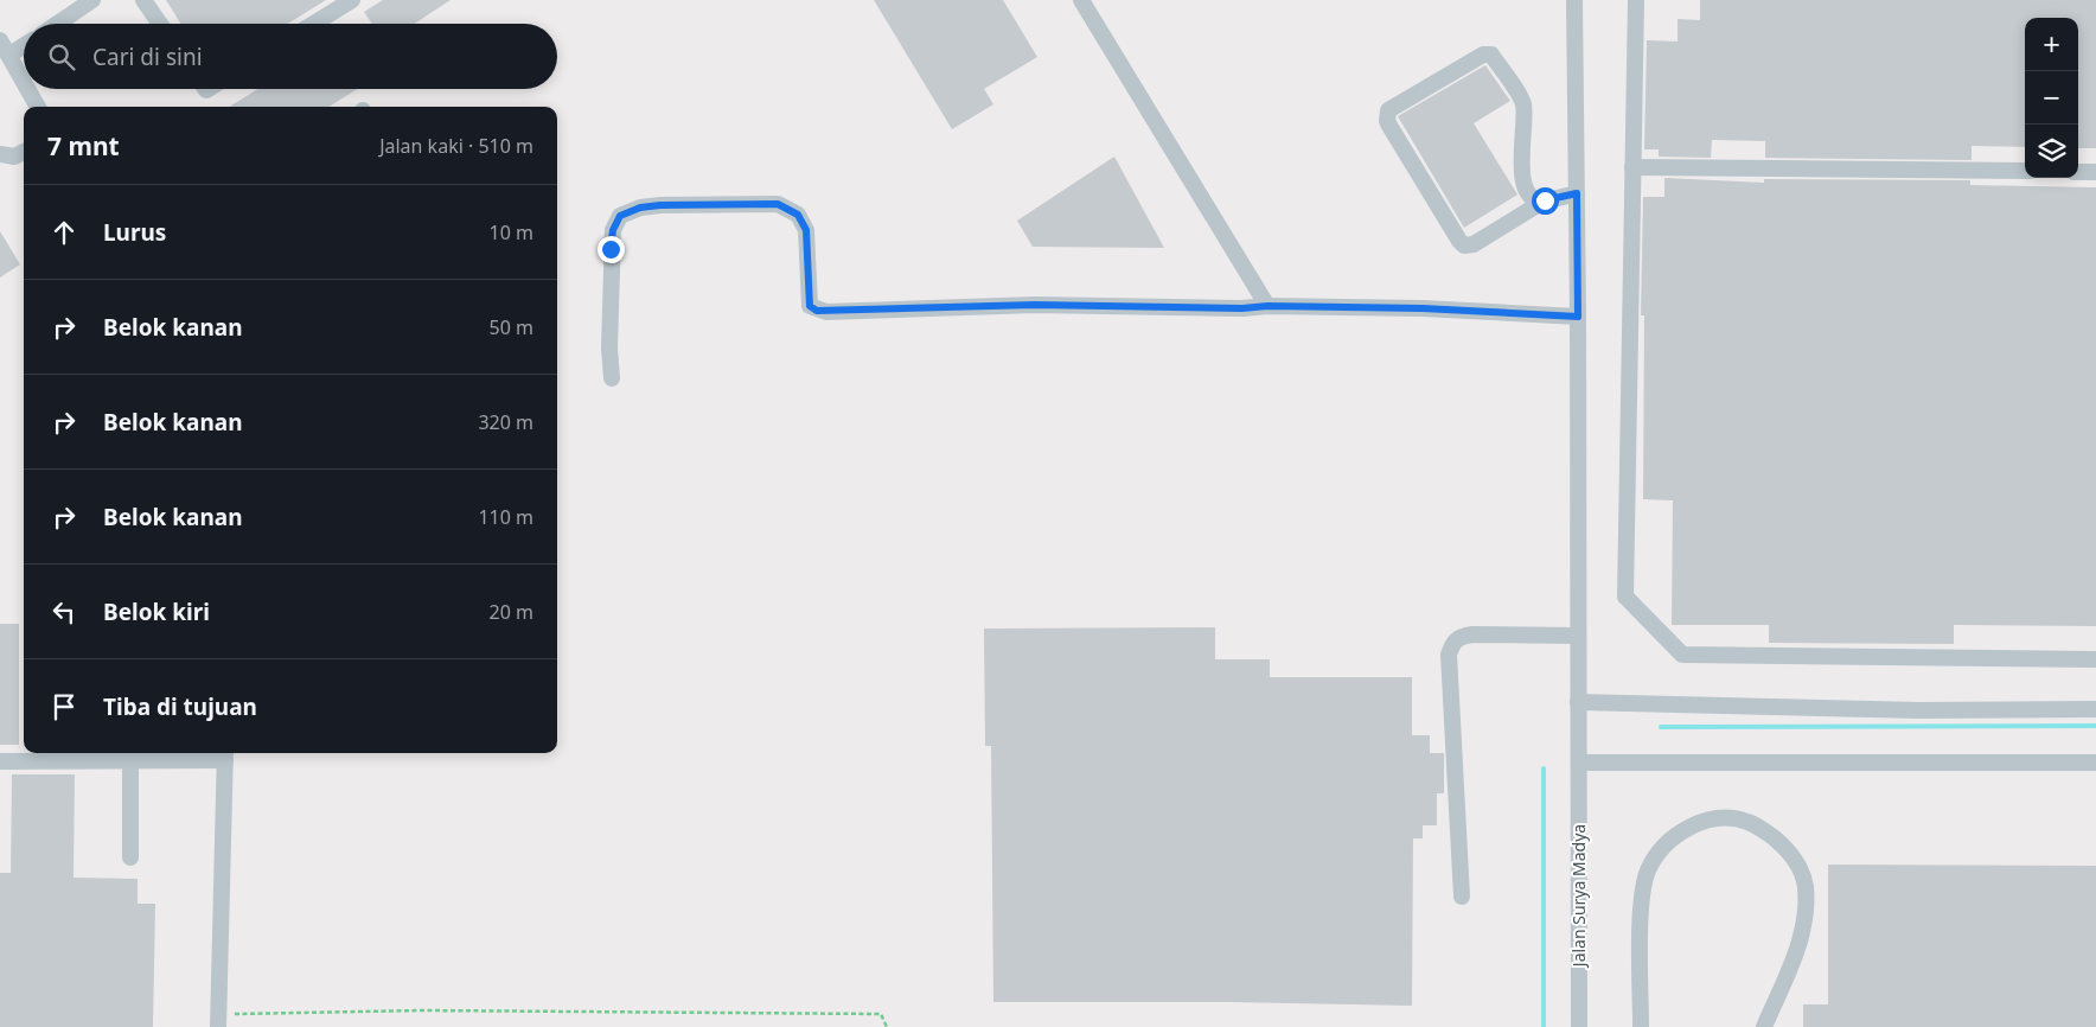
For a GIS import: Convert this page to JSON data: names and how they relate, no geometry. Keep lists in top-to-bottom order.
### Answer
{
  "streets": {
    "street": ["Jalan Surya Madya"]
  },
  "page": {
    "map_buttons": ["+", "−"],
    "search": "Cari di sini",
    "heading": ["7 mnt", "Jalan kaki · 510 m"],
    "list": [
      ["Lurus", "10 m"],
      ["Belok kanan", "50 m"],
      ["Belok kanan", "320 m"],
      ["Belok kanan", "110 m"],
      ["Belok kiri", "20 m"],
      "Tiba di tujuan"
    ]
  }
}
